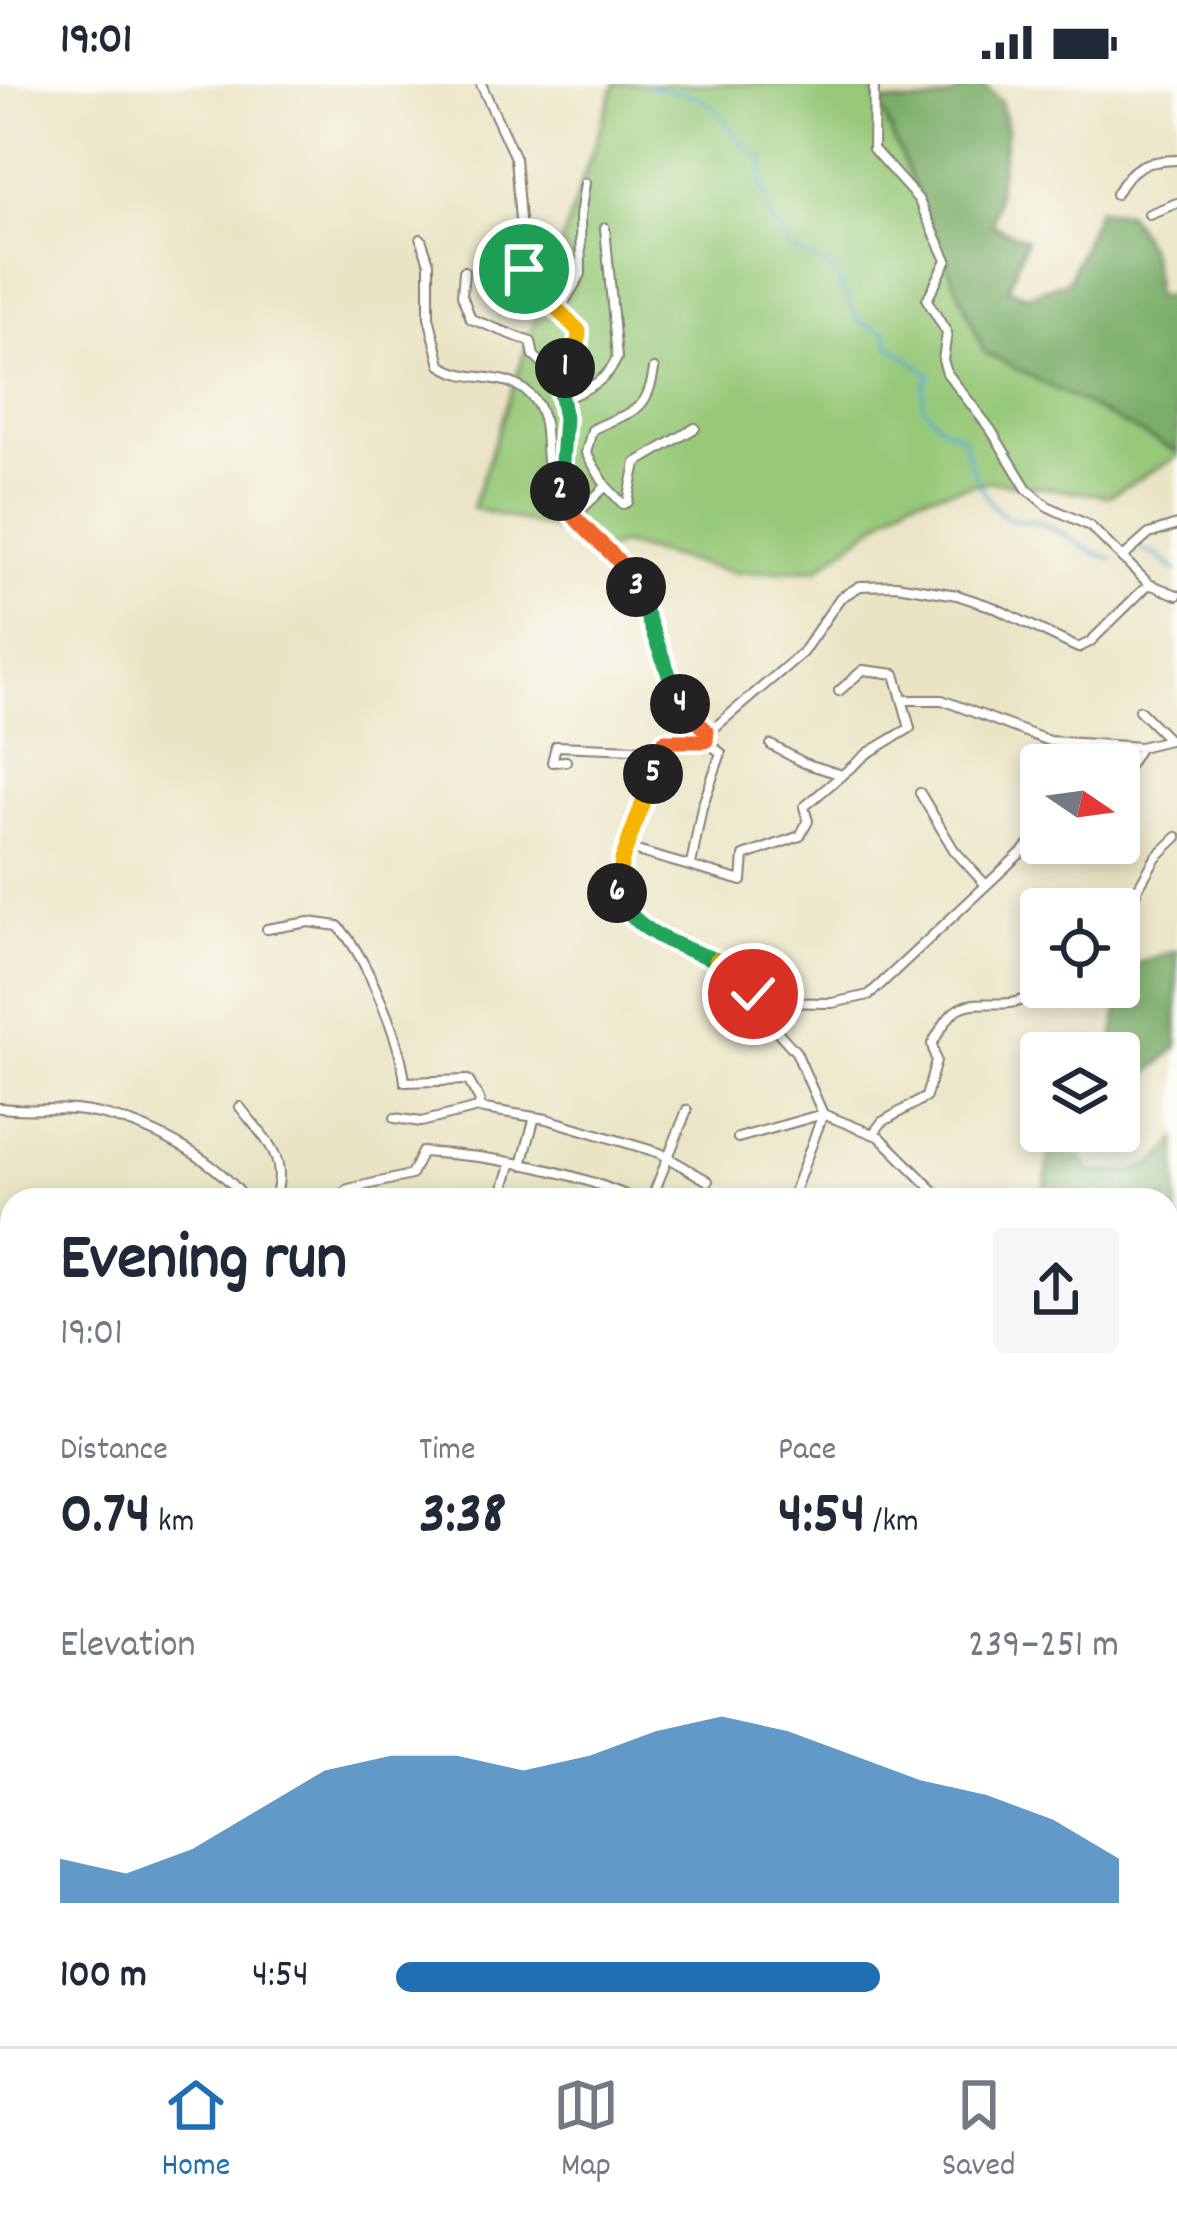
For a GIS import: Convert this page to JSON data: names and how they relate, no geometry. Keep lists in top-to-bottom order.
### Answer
{
  "north": "right",
  "page": {
    "status": "19:01",
    "pins": [
      "1",
      "2",
      "3",
      "4",
      "5",
      "6"
    ],
    "heading": ["Evening run", "19:01"],
    "stats": [
      ["Distance", "0.74 km"],
      ["Time", "3:38"],
      ["Pace", "4:54 /km"]
    ],
    "chart": ["Elevation", "239–251 m"],
    "list": [
      {
        "name": "100 m",
        "note": "4:54"
      }
    ],
    "tabs": ["Home", "Map", "Saved"]
  }
}
